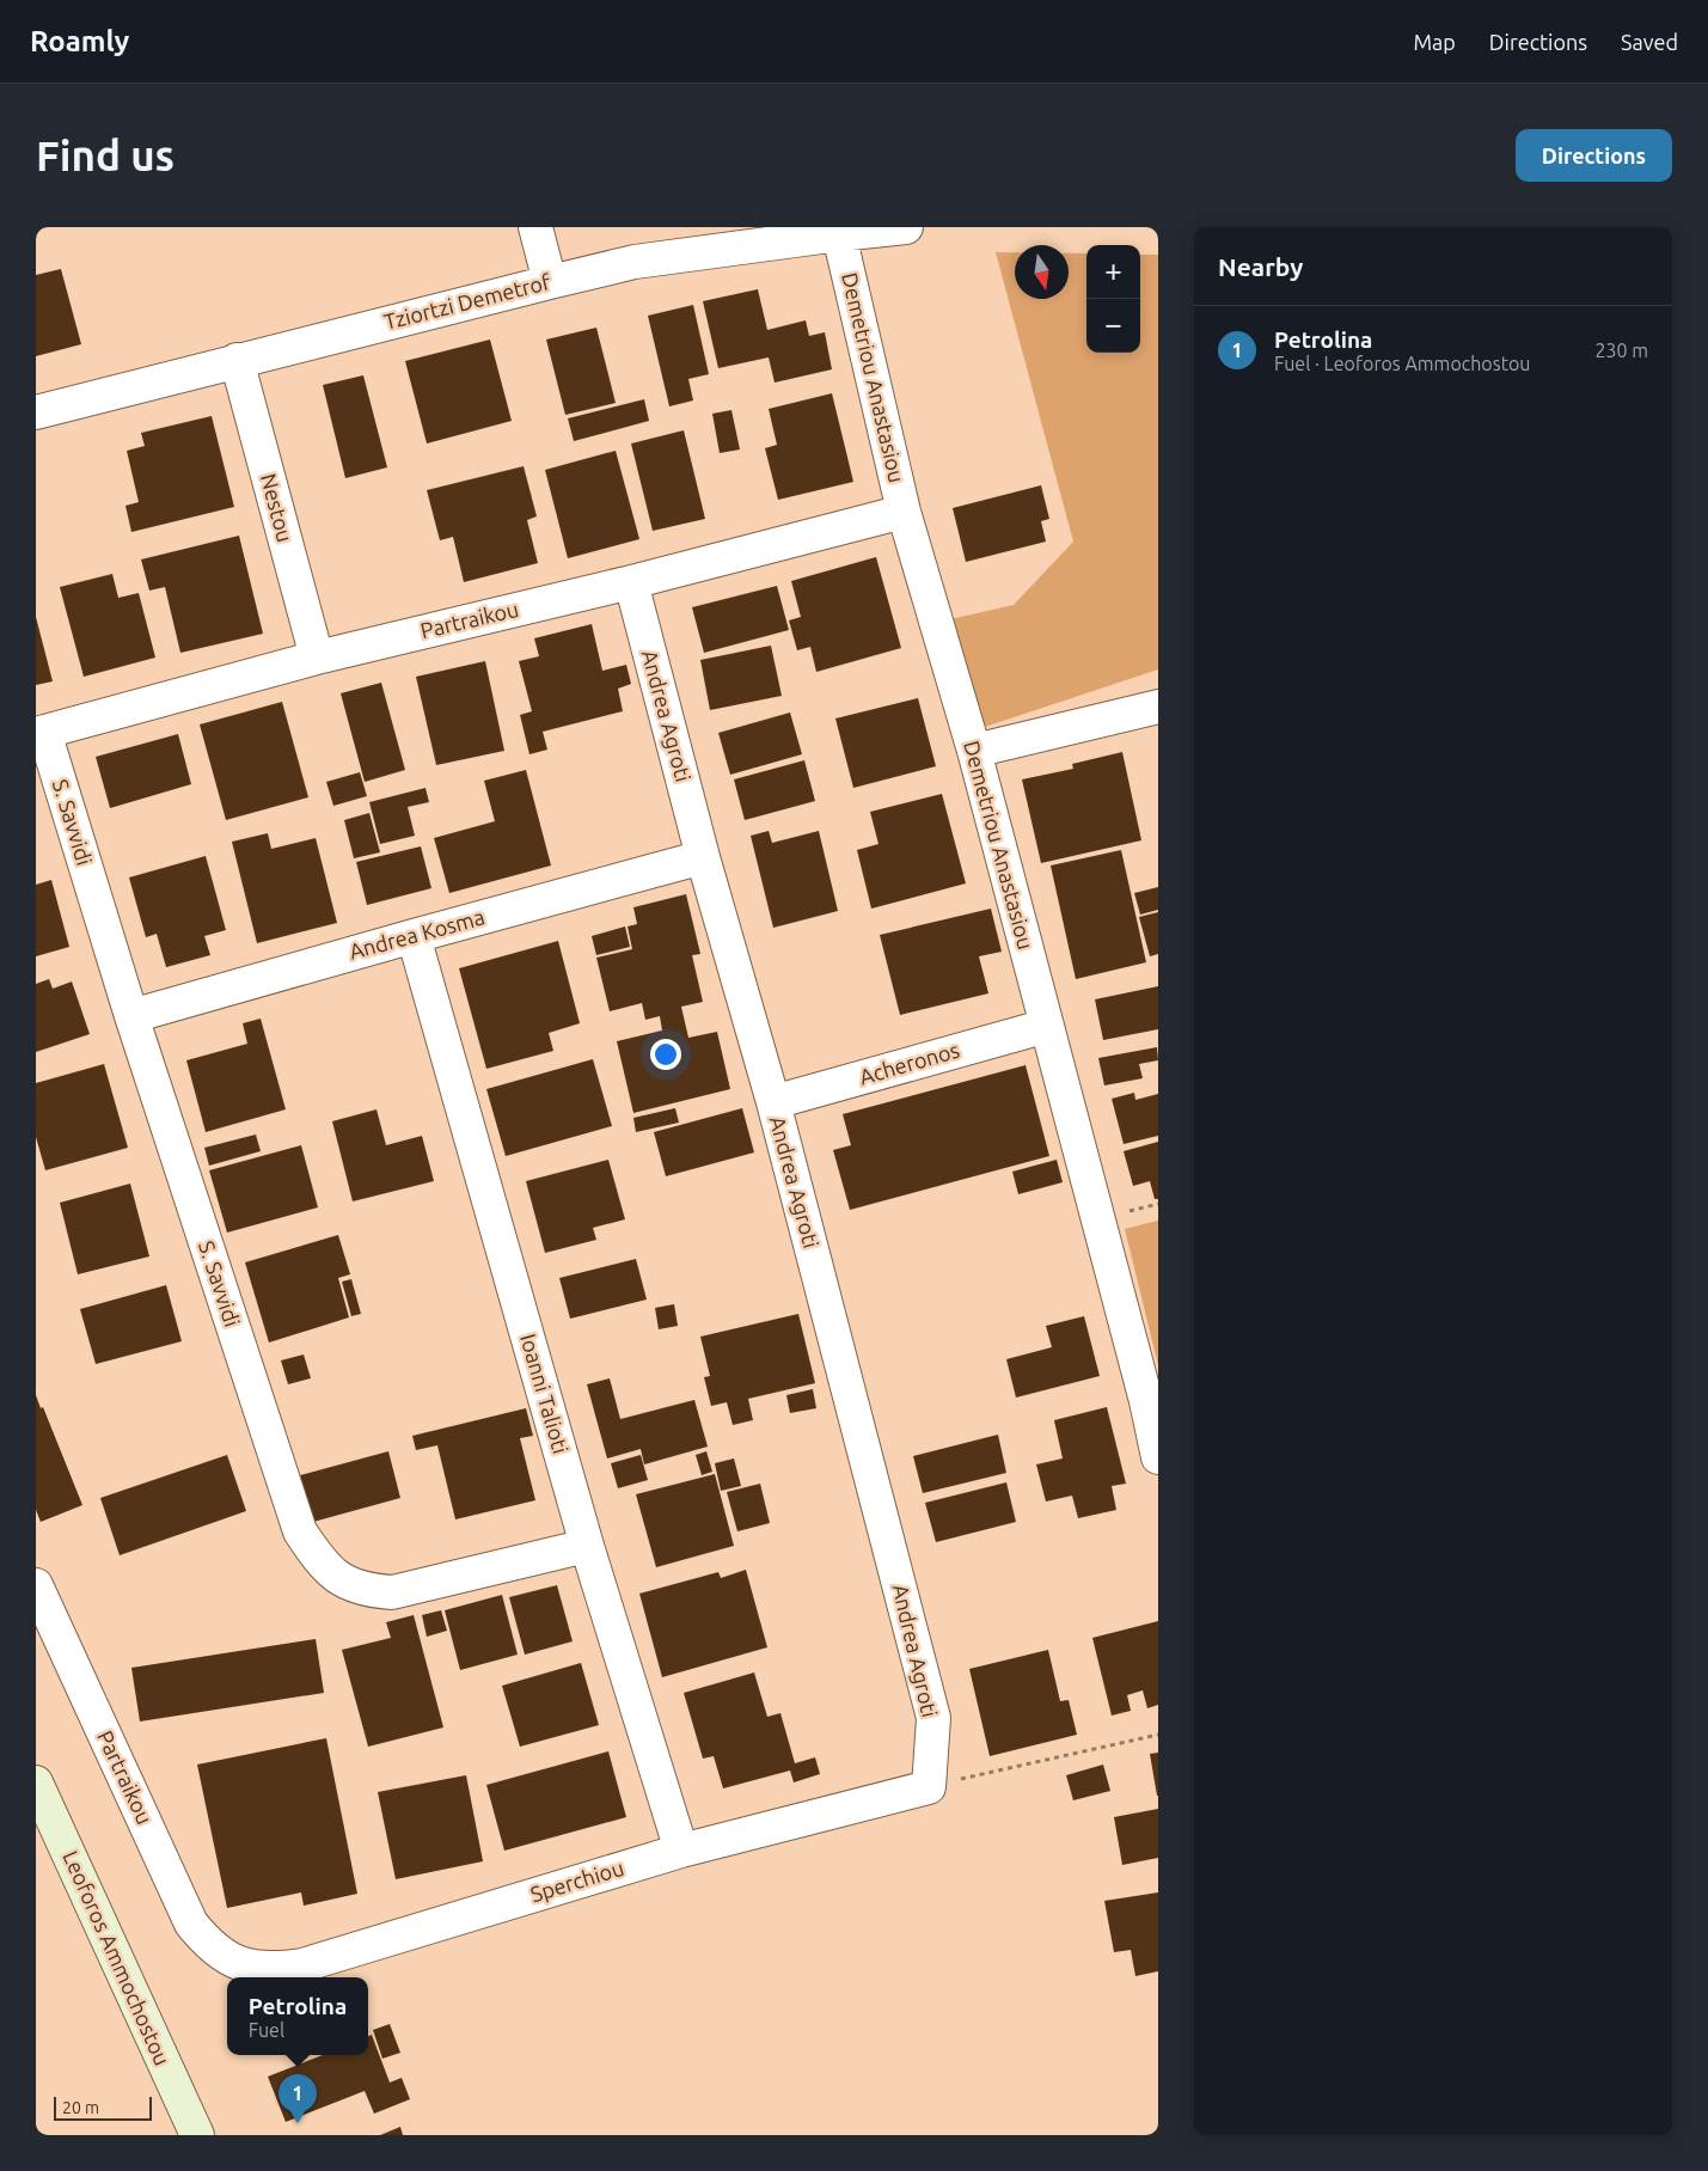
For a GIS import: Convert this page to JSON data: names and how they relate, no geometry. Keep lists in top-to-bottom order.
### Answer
{
  "streets": {
    "main road": ["Leoforos Ammochostou"],
    "street": [
      "Tziortzi Demetrof",
      "Demetriou Anastasiou",
      "Nestou",
      "Partraikou",
      "Andrea Agroti",
      "S. Savvidi",
      "Andrea Kosma",
      "Acheronos",
      "Ioanni Talioti",
      "Sperchiou"
    ]
  },
  "crossings": [
    ["Tziortzi Demetrof", "Demetriou Anastasiou"],
    ["Tziortzi Demetrof", "Nestou"],
    ["Demetriou Anastasiou", "Partraikou"],
    ["Demetriou Anastasiou", "Acheronos"],
    ["Nestou", "Partraikou"],
    ["Partraikou", "Andrea Agroti"],
    ["Partraikou", "S. Savvidi"],
    ["Partraikou", "Sperchiou"],
    ["Andrea Agroti", "Andrea Kosma"],
    ["Andrea Agroti", "Acheronos"],
    ["Andrea Agroti", "Sperchiou"],
    ["S. Savvidi", "Andrea Kosma"],
    ["S. Savvidi", "Ioanni Talioti"],
    ["Andrea Kosma", "Ioanni Talioti"],
    ["Ioanni Talioti", "Sperchiou"]
  ],
  "scale_bar": "20 m",
  "north": "bottom",
  "page": {
    "header": "Roamly",
    "nav": ["Map", "Directions", "Saved"],
    "buttons": "Directions",
    "title": "Find us",
    "heading": "Nearby",
    "map_buttons": ["+", "−"],
    "list": [
      {
        "mark": "1",
        "name": "Petrolina",
        "note": "Fuel · Leoforos Ammochostou",
        "value": "230 m"
      }
    ],
    "popup": ["Petrolina", "Fuel"],
    "pins": "1",
    "scale": "20 m"
  }
}
